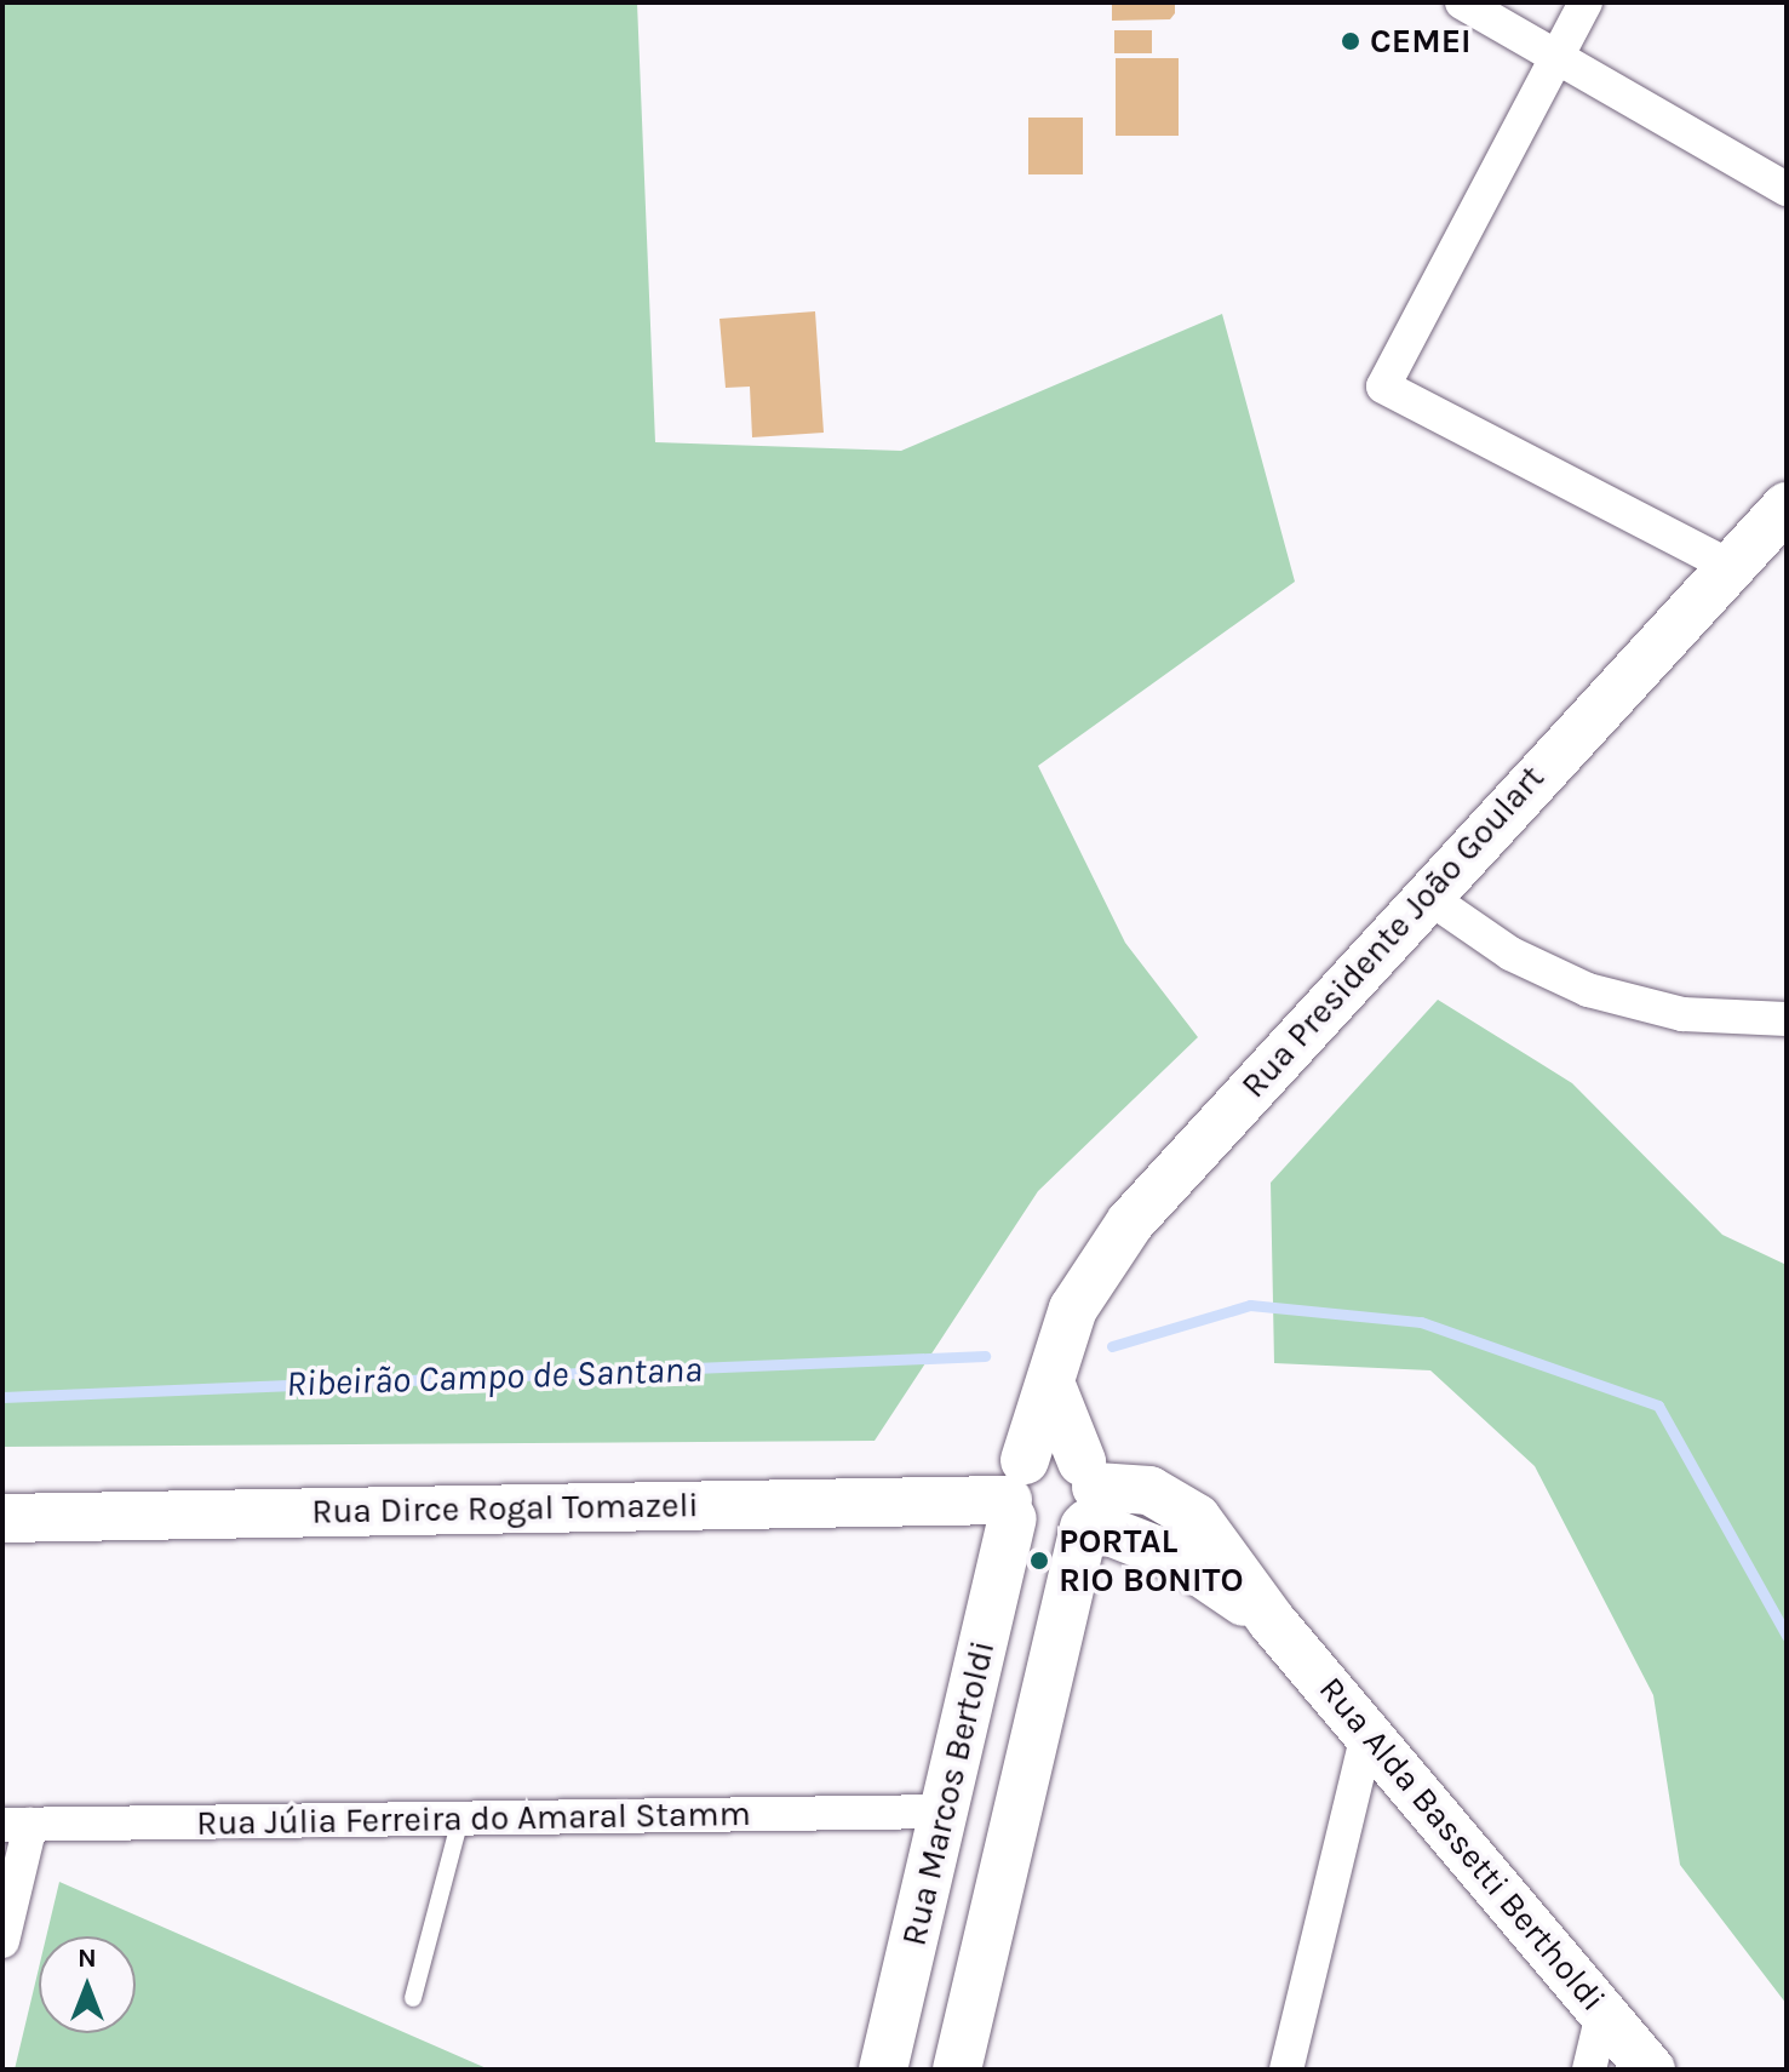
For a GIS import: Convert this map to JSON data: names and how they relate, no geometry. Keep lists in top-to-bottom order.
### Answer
{
  "streets": {
    "main road": [
      "Rua Presidente João Goulart",
      "Rua Dirce Rogal Tomazeli",
      "Rua Marcos Bertoldi",
      "Rua Alda Bassetti Bertholdi"
    ],
    "street": ["Rua Júlia Ferreira do Amaral Stamm"]
  },
  "crossings": [
    ["Rua Presidente João Goulart", "Rua Dirce Rogal Tomazeli"],
    ["Rua Presidente João Goulart", "Rua Marcos Bertoldi"],
    ["Rua Dirce Rogal Tomazeli", "Rua Marcos Bertoldi"],
    ["Rua Dirce Rogal Tomazeli", "Rua Alda Bassetti Bertholdi"],
    ["Rua Marcos Bertoldi", "Rua Júlia Ferreira do Amaral Stamm"],
    ["Rua Marcos Bertoldi", "Rua Alda Bassetti Bertholdi"]
  ],
  "water": ["Ribeirão Campo de Santana"],
  "places": ["CEMEI", "PORTAL RIO BONITO"],
  "north": "top"
}
